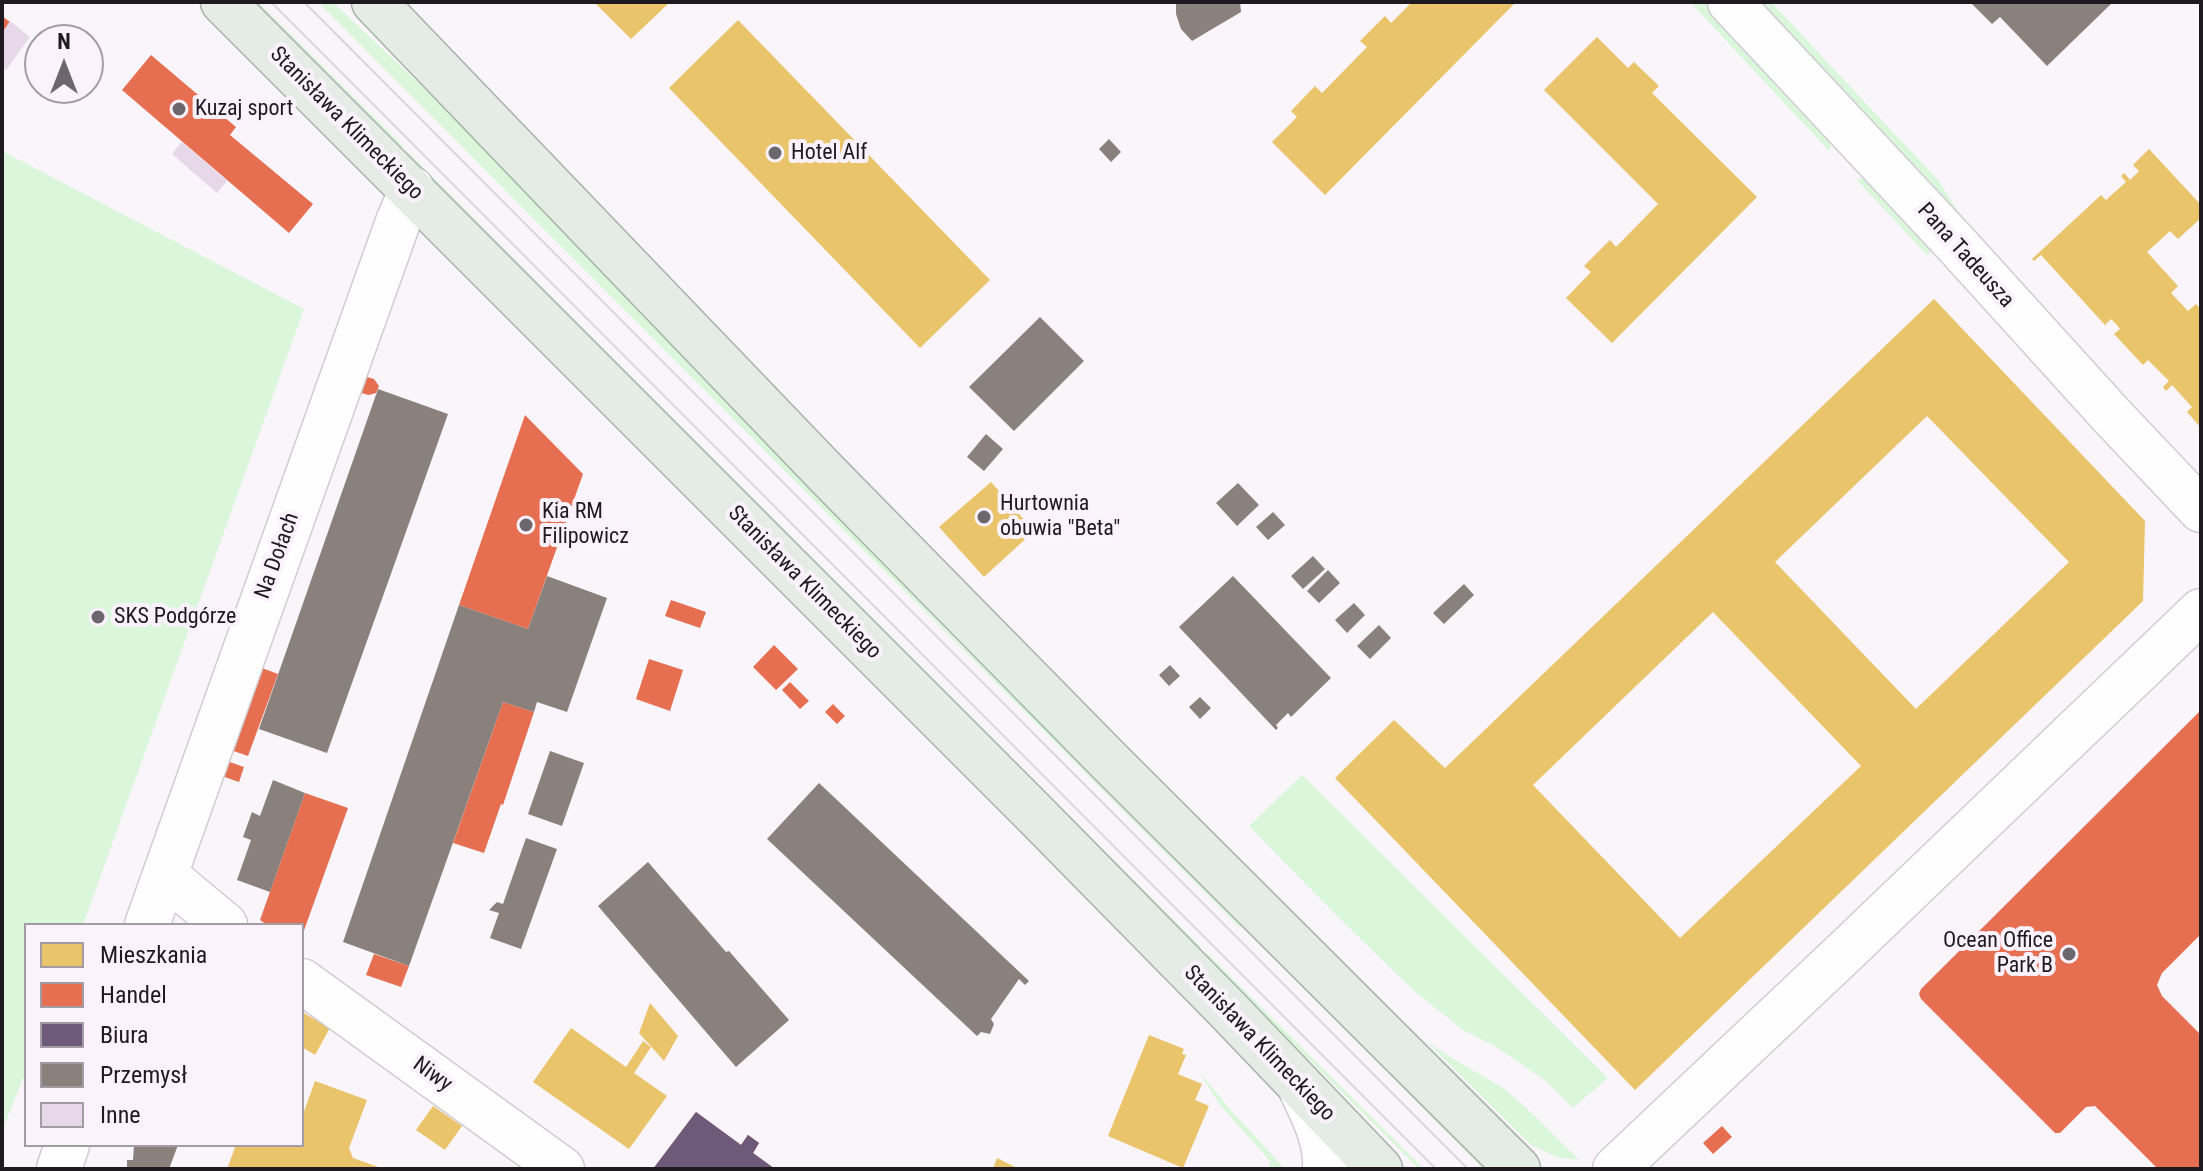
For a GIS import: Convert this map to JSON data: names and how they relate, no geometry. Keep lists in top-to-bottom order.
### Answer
{
  "streets": {
    "main road": ["Stanisława Klimeckiego"],
    "street": ["Pana Tadeusza", "Na Dołach", "Niwy"]
  },
  "crossings": [
    ["Stanisława Klimeckiego", "Na Dołach"]
  ],
  "places": [
    "Kuzaj sport",
    "Hotel Alf",
    "Hurtownia obuwia \"Beta\"",
    "Kia RM Filipowicz",
    "SKS Podgórze",
    "Ocean Office Park B"
  ],
  "legend": [
    "Mieszkania",
    "Handel",
    "Biura",
    "Przemysł",
    "Inne"
  ],
  "north": "top"
}
